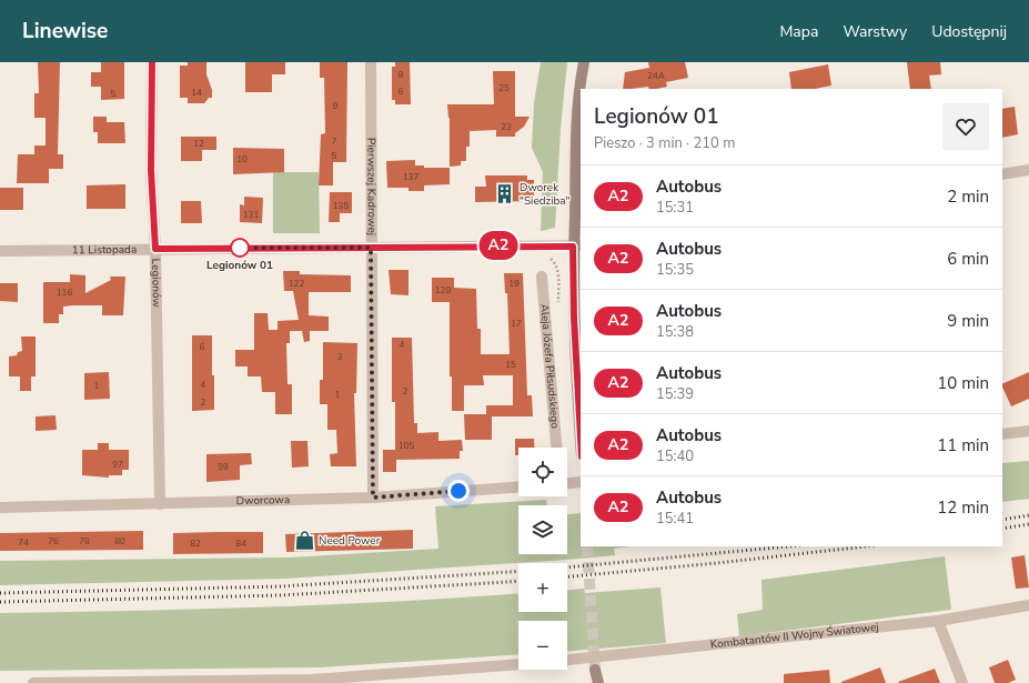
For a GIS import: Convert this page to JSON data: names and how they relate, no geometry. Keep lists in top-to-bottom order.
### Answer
{
  "streets": {
    "street": [
      "Pierwszej Kadrowej",
      "11 Listopada",
      "Legionów",
      "Aleja Józefa Piłsudskiego",
      "Dworcowa",
      "Kombatantów II Wojny Światowej"
    ]
  },
  "crossings": [
    ["Pierwszej Kadrowej", "11 Listopada"],
    ["Pierwszej Kadrowej", "Dworcowa"],
    ["11 Listopada", "Legionów"],
    ["Legionów", "Dworcowa"]
  ],
  "places": {
    "building": ["Dworek \"Siedziba\""],
    "other": ["Legionów 01"],
    "shop": ["Need Power"]
  },
  "lines": ["bus line A2"],
  "house_numbers": [
    "8",
    "24A",
    "25",
    "6",
    "14",
    "5",
    "9",
    "23",
    "7",
    "12",
    "5",
    "10",
    "137",
    "135",
    "131",
    "122",
    "19",
    "128",
    "116",
    "17",
    "4",
    "6",
    "3",
    "15",
    "4",
    "1",
    "2",
    "1",
    "2",
    "105",
    "97",
    "99",
    "76",
    "78",
    "80",
    "74",
    "82",
    "84"
  ],
  "page": {
    "header": "Linewise",
    "nav": ["Mapa", "Warstwy", "Udostępnij"],
    "on_map": "A2",
    "heading": ["Legionów 01", "Pieszo · 3 min · 210 m"],
    "list": [
      {
        "mark": "A2",
        "name": "Autobus",
        "note": "15:31",
        "value": "2 min"
      },
      {
        "mark": "A2",
        "name": "Autobus",
        "note": "15:35",
        "value": "6 min"
      },
      {
        "mark": "A2",
        "name": "Autobus",
        "note": "15:38",
        "value": "9 min"
      },
      {
        "mark": "A2",
        "name": "Autobus",
        "note": "15:39",
        "value": "10 min"
      },
      {
        "mark": "A2",
        "name": "Autobus",
        "note": "15:40",
        "value": "11 min"
      },
      {
        "mark": "A2",
        "name": "Autobus",
        "note": "15:41",
        "value": "12 min"
      }
    ],
    "map_buttons": ["+", "−"]
  }
}
